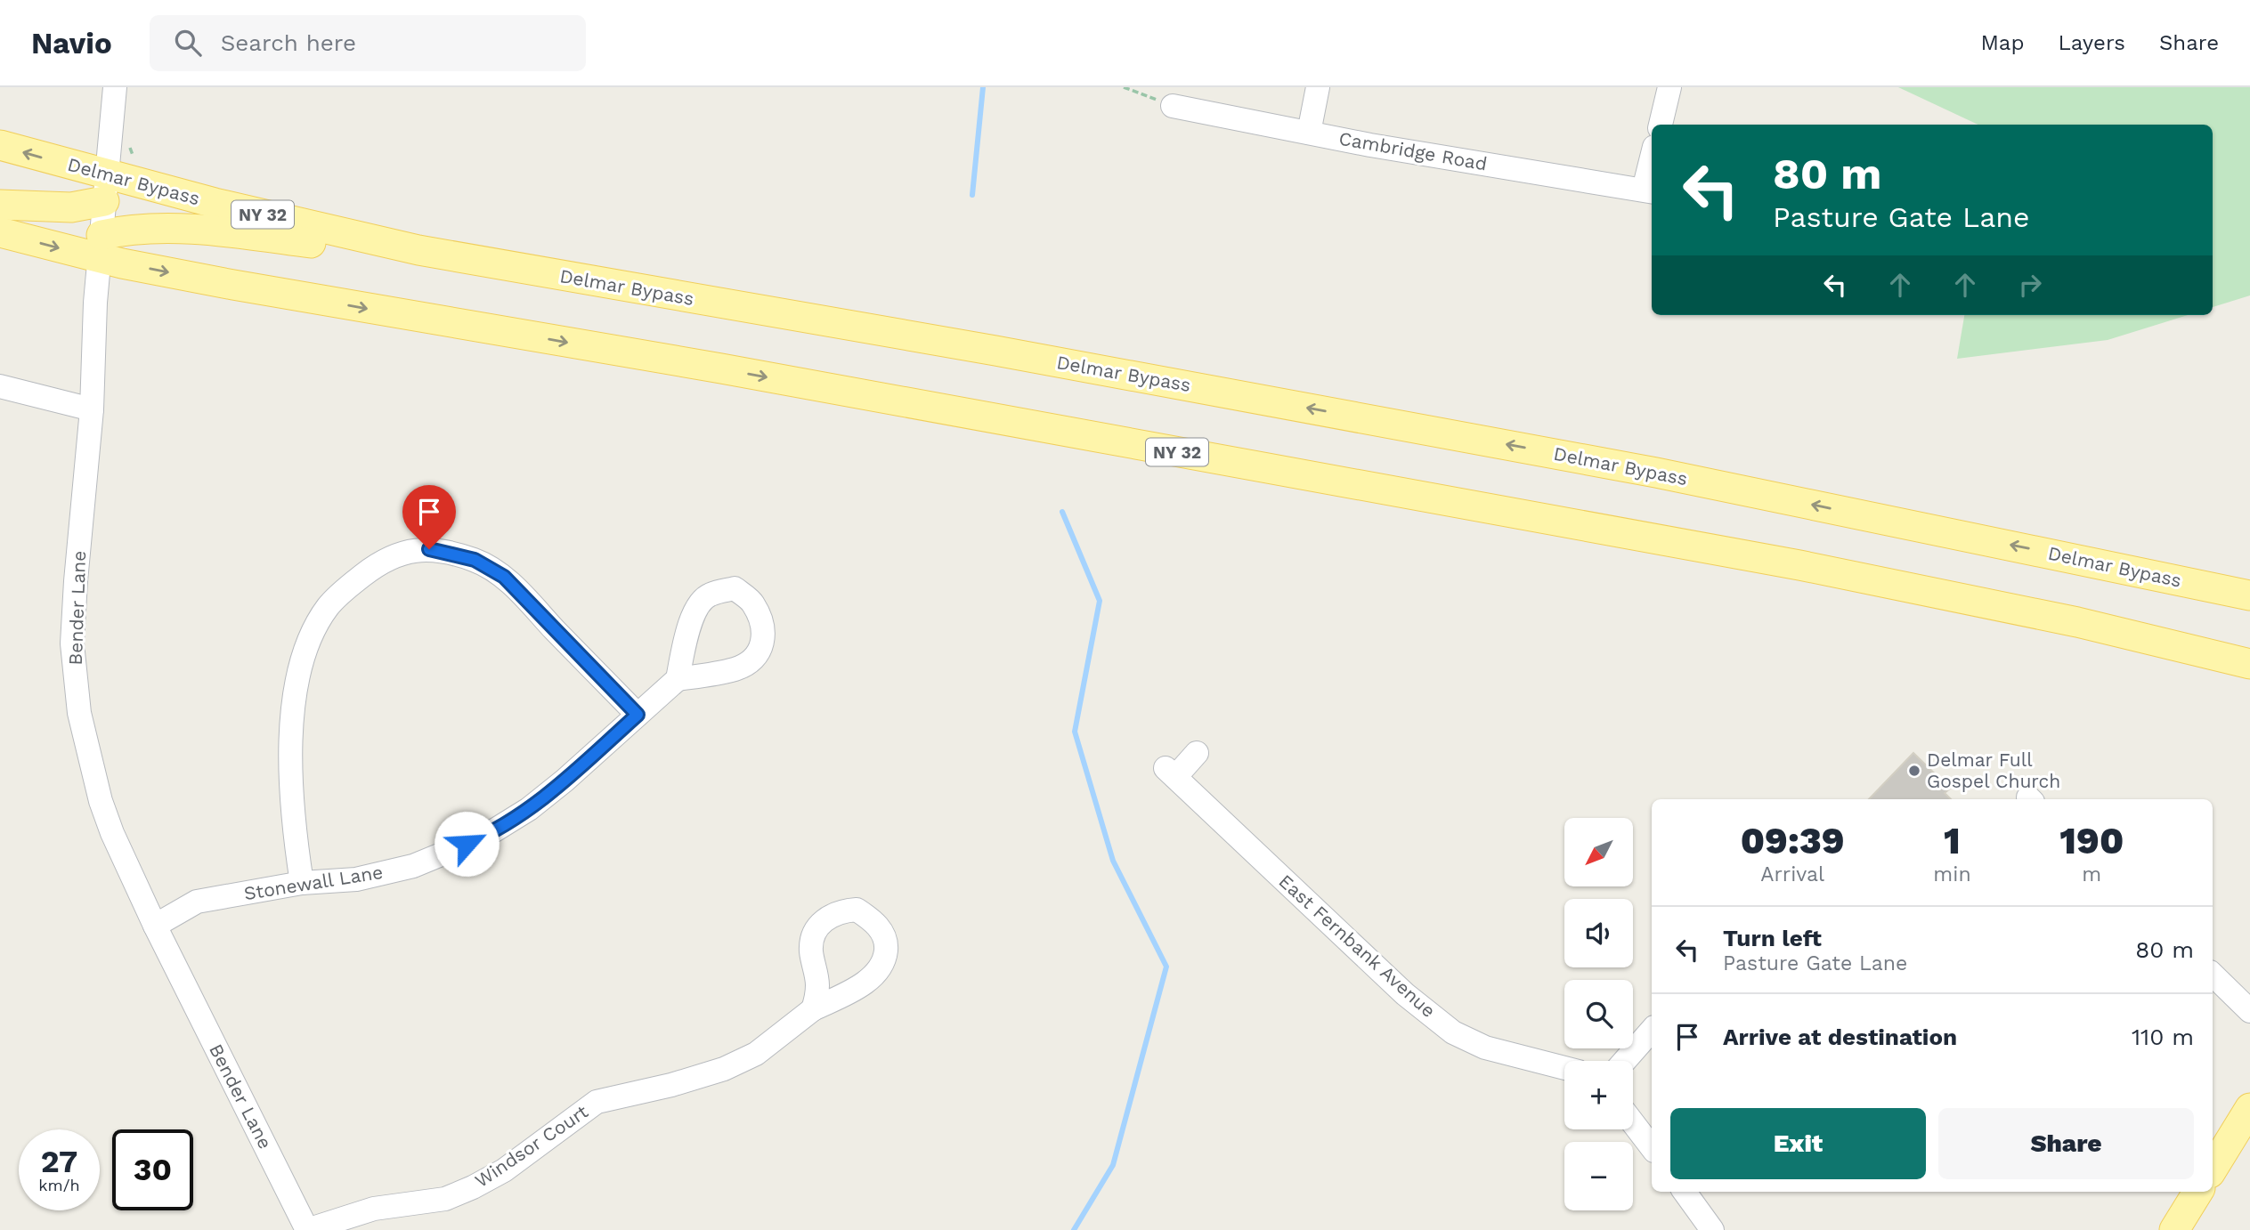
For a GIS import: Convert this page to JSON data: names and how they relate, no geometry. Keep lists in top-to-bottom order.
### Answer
{
  "streets": {
    "main road": ["Delmar Bypass", "NY 32"],
    "street": [
      "Cambridge Road",
      "Bender Lane",
      "Stonewall Lane",
      "East Fernbank Avenue",
      "Windsor Court"
    ]
  },
  "crossings": [
    ["Delmar Bypass", "Bender Lane"],
    ["NY 32", "Bender Lane"],
    ["Bender Lane", "Stonewall Lane"],
    ["Bender Lane", "Windsor Court"]
  ],
  "places": ["Delmar Full Gospel Church"],
  "north": "bottom left",
  "page": {
    "header": "Navio",
    "search": "Search here",
    "nav": ["Map", "Layers", "Share"],
    "turn": ["80 m", "Pasture Gate Lane"],
    "eta": [
      "09:39",
      "Arrival",
      "1",
      "min",
      "190",
      "m"
    ],
    "map_buttons": ["+", "−"],
    "list": [
      {
        "name": "Turn left",
        "note": "Pasture Gate Lane",
        "value": "80 m"
      },
      {
        "name": "Arrive at destination",
        "value": "110 m"
      }
    ],
    "buttons": ["Exit", "Share"],
    "speed": "27 km/h",
    "limit": "30"
  }
}
